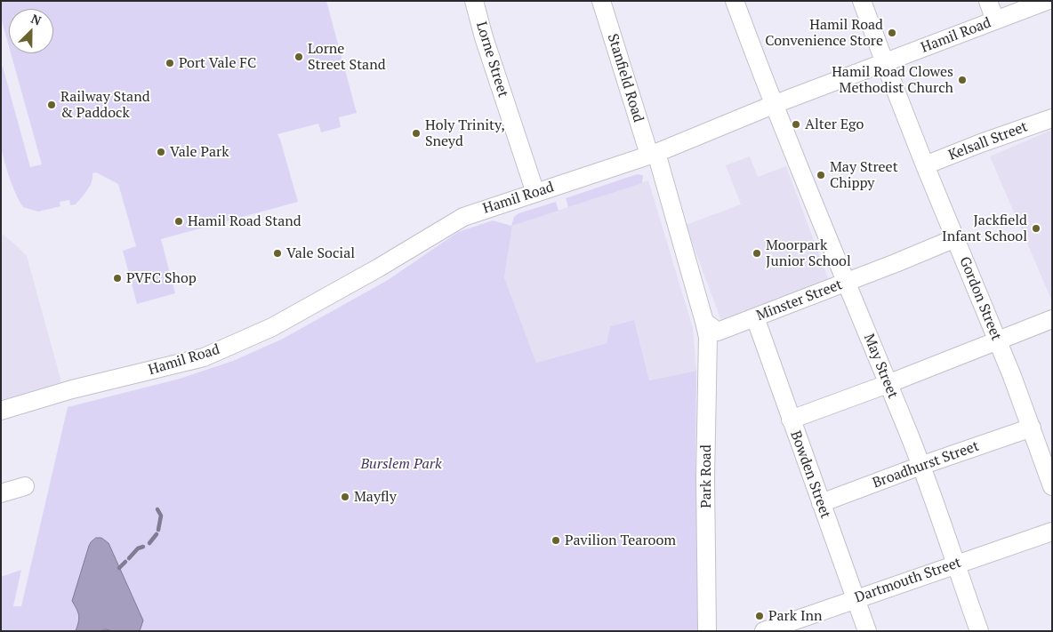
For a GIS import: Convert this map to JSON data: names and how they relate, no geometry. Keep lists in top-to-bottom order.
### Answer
{
  "streets": {
    "street": [
      "Hamil Road",
      "Lorne Street",
      "Stanfield Road",
      "Kelsall Street",
      "Gordon Street",
      "Minster Street",
      "May Street",
      "Broadhurst Street",
      "Bowden Street",
      "Park Road",
      "Dartmouth Street"
    ]
  },
  "crossings": [
    ["Hamil Road", "Lorne Street"],
    ["Hamil Road", "Stanfield Road"],
    ["Hamil Road", "Gordon Street"],
    ["Hamil Road", "May Street"],
    ["Hamil Road", "Park Road"],
    ["Stanfield Road", "Park Road"],
    ["Kelsall Street", "Gordon Street"],
    ["Gordon Street", "Minster Street"],
    ["Gordon Street", "Broadhurst Street"],
    ["Minster Street", "May Street"],
    ["Minster Street", "Bowden Street"],
    ["Minster Street", "Park Road"],
    ["May Street", "Broadhurst Street"],
    ["May Street", "Dartmouth Street"],
    ["Broadhurst Street", "Bowden Street"],
    ["Bowden Street", "Dartmouth Street"]
  ],
  "parks": ["Burslem Park"],
  "places": [
    "Hamil Road Convenience Store",
    "Lorne Street Stand",
    "Port Vale FC",
    "Hamil Road Clowes Methodist Church",
    "Railway Stand & Paddock",
    "Alter Ego",
    "Holy Trinity, Sneyd",
    "Vale Park",
    "May Street Chippy",
    "Hamil Road Stand",
    "Jackfield Infant School",
    "Vale Social",
    "Moorpark Junior School",
    "PVFC Shop",
    "Mayfly",
    "Pavilion Tearoom",
    "Park Inn"
  ],
  "north": "top right"
}
